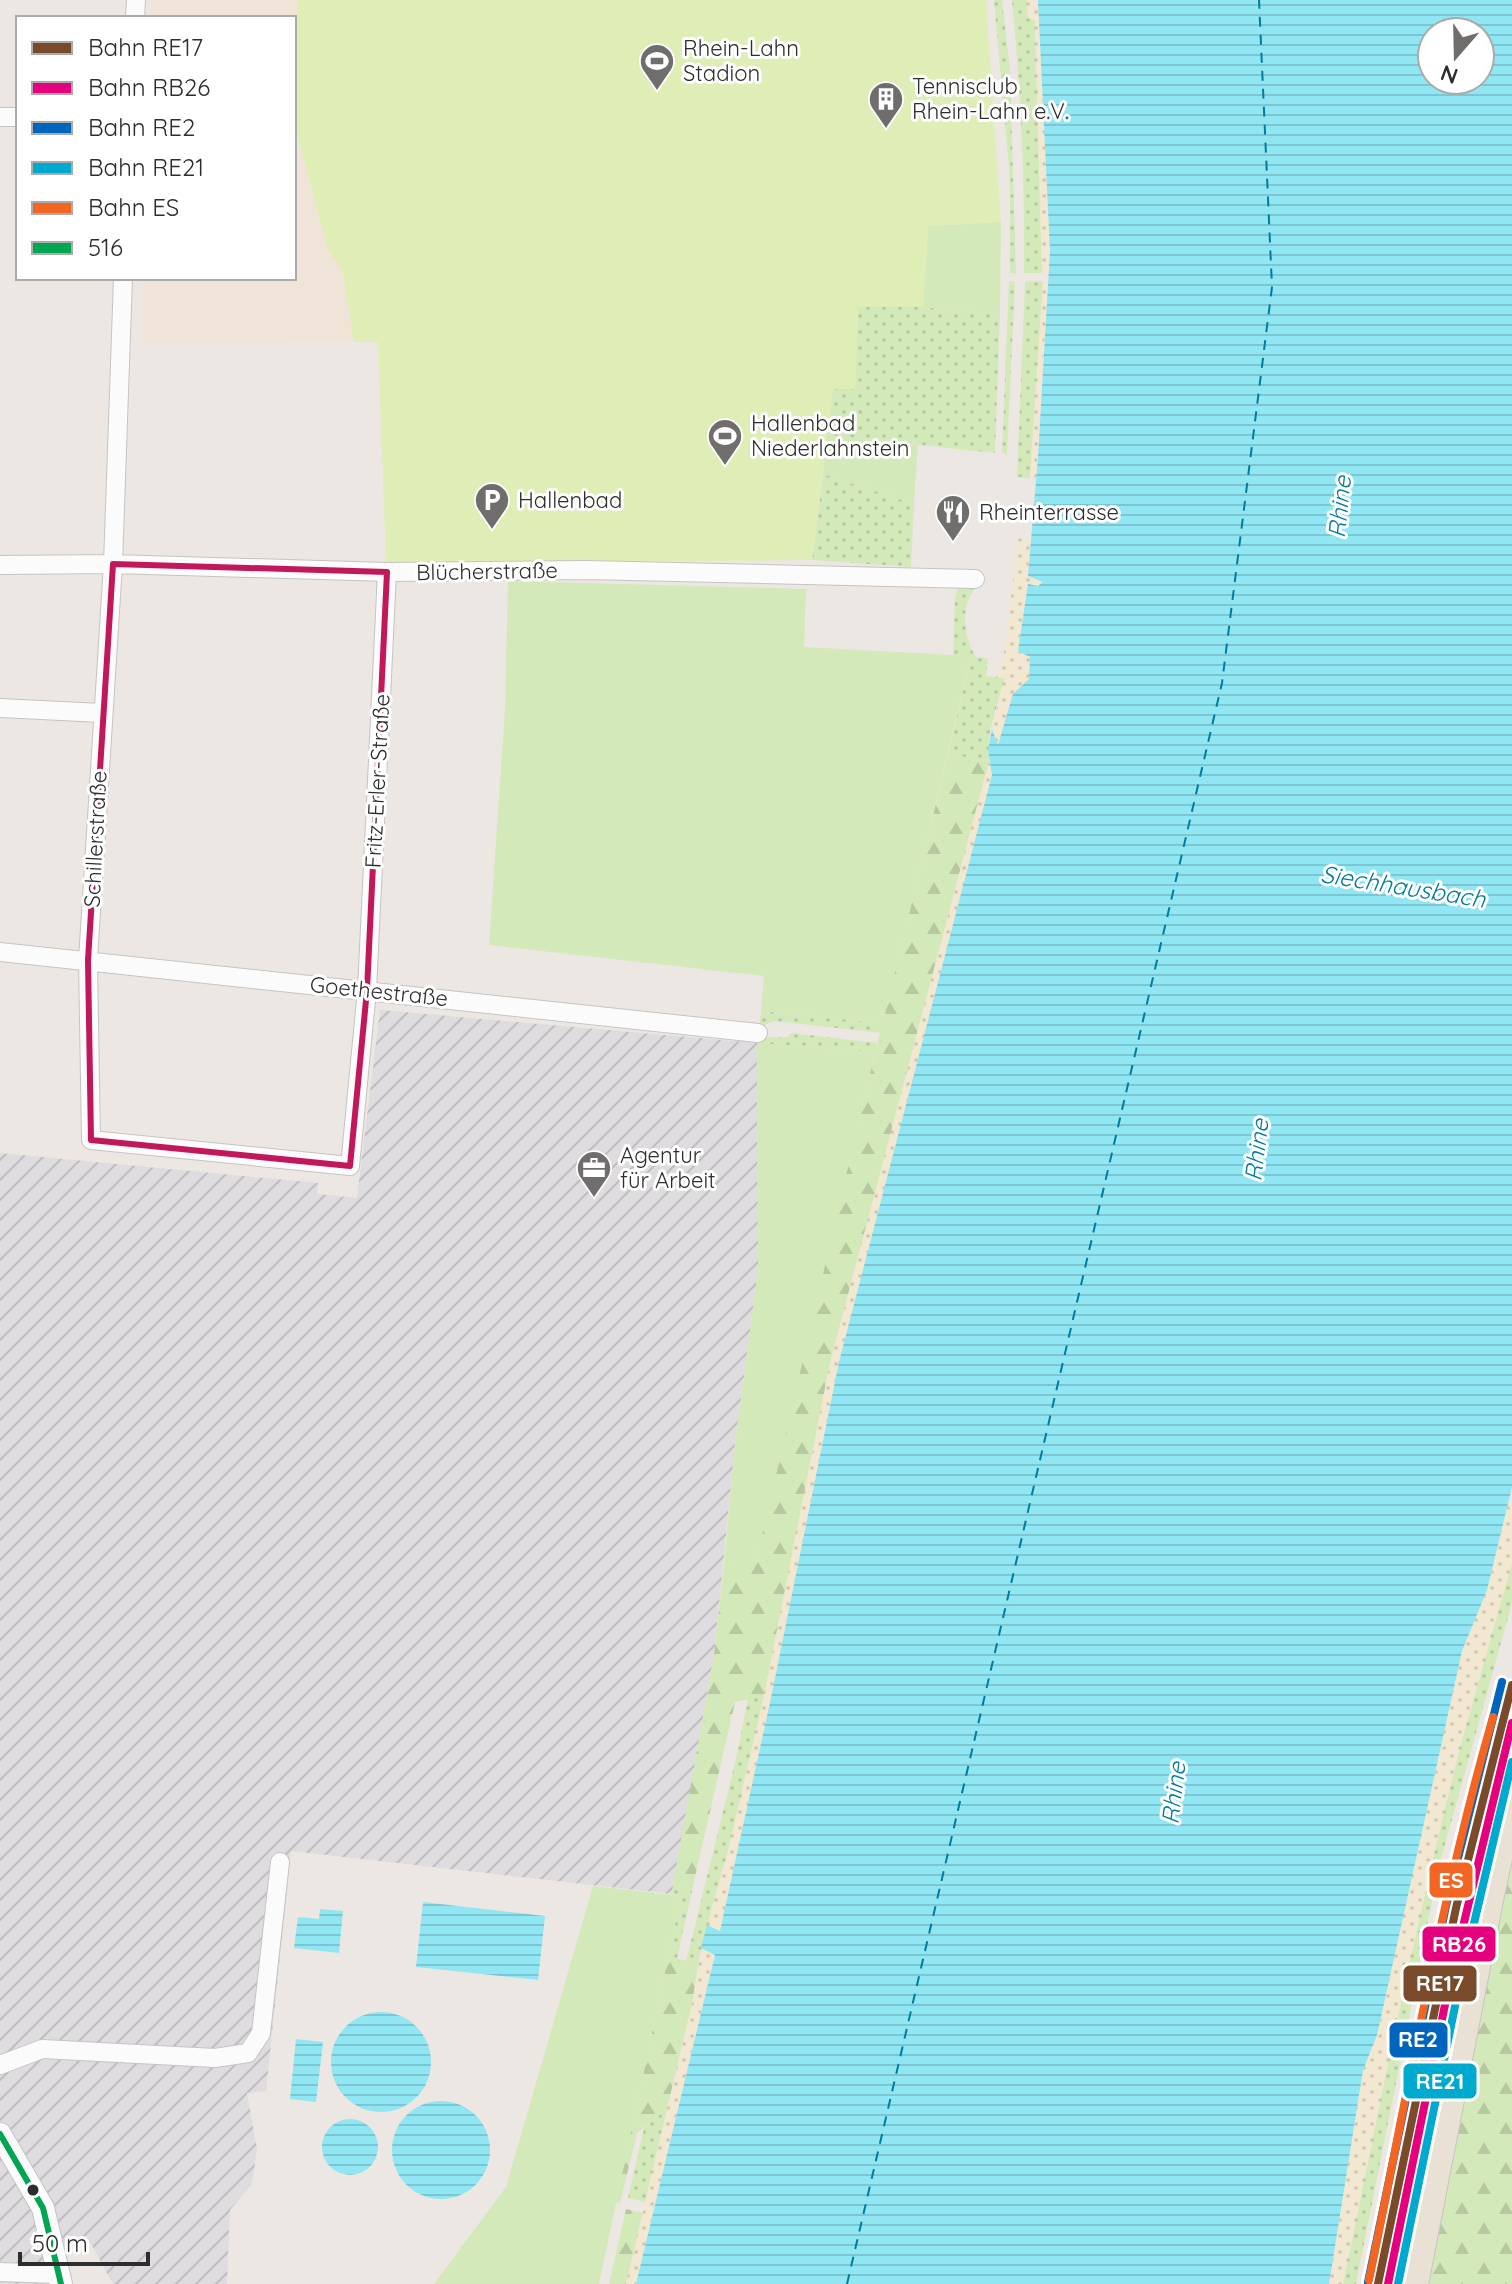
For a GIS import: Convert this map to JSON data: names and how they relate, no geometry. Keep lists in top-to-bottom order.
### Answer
{
  "streets": {
    "street": [
      "Blücherstraße",
      "Fritz-Erler-Straße",
      "Schillerstraße",
      "Goethestraße"
    ]
  },
  "crossings": [
    ["Blücherstraße", "Fritz-Erler-Straße"],
    ["Blücherstraße", "Schillerstraße"],
    ["Fritz-Erler-Straße", "Schillerstraße"],
    ["Fritz-Erler-Straße", "Goethestraße"],
    ["Schillerstraße", "Goethestraße"]
  ],
  "water": ["Rhine", "Siechhausbach"],
  "places": {
    "sports": ["Rhein-Lahn Stadion", "Hallenbad Niederlahnstein"],
    "building": ["Tennisclub Rhein-Lahn e.V."],
    "parking": ["Hallenbad"],
    "restaurant": ["Rheinterrasse"],
    "office": ["Agentur für Arbeit"]
  },
  "lines": [
    "rail line RE2",
    "rail line RE17",
    "rail line ES",
    "rail line RB26",
    "rail line RE21",
    "transit line 516"
  ],
  "legend": [
    "Bahn RE17",
    "Bahn RB26",
    "Bahn RE2",
    "Bahn RE21",
    "Bahn ES",
    "516"
  ],
  "scale_bar": "50 m",
  "north": "bottom"
}
